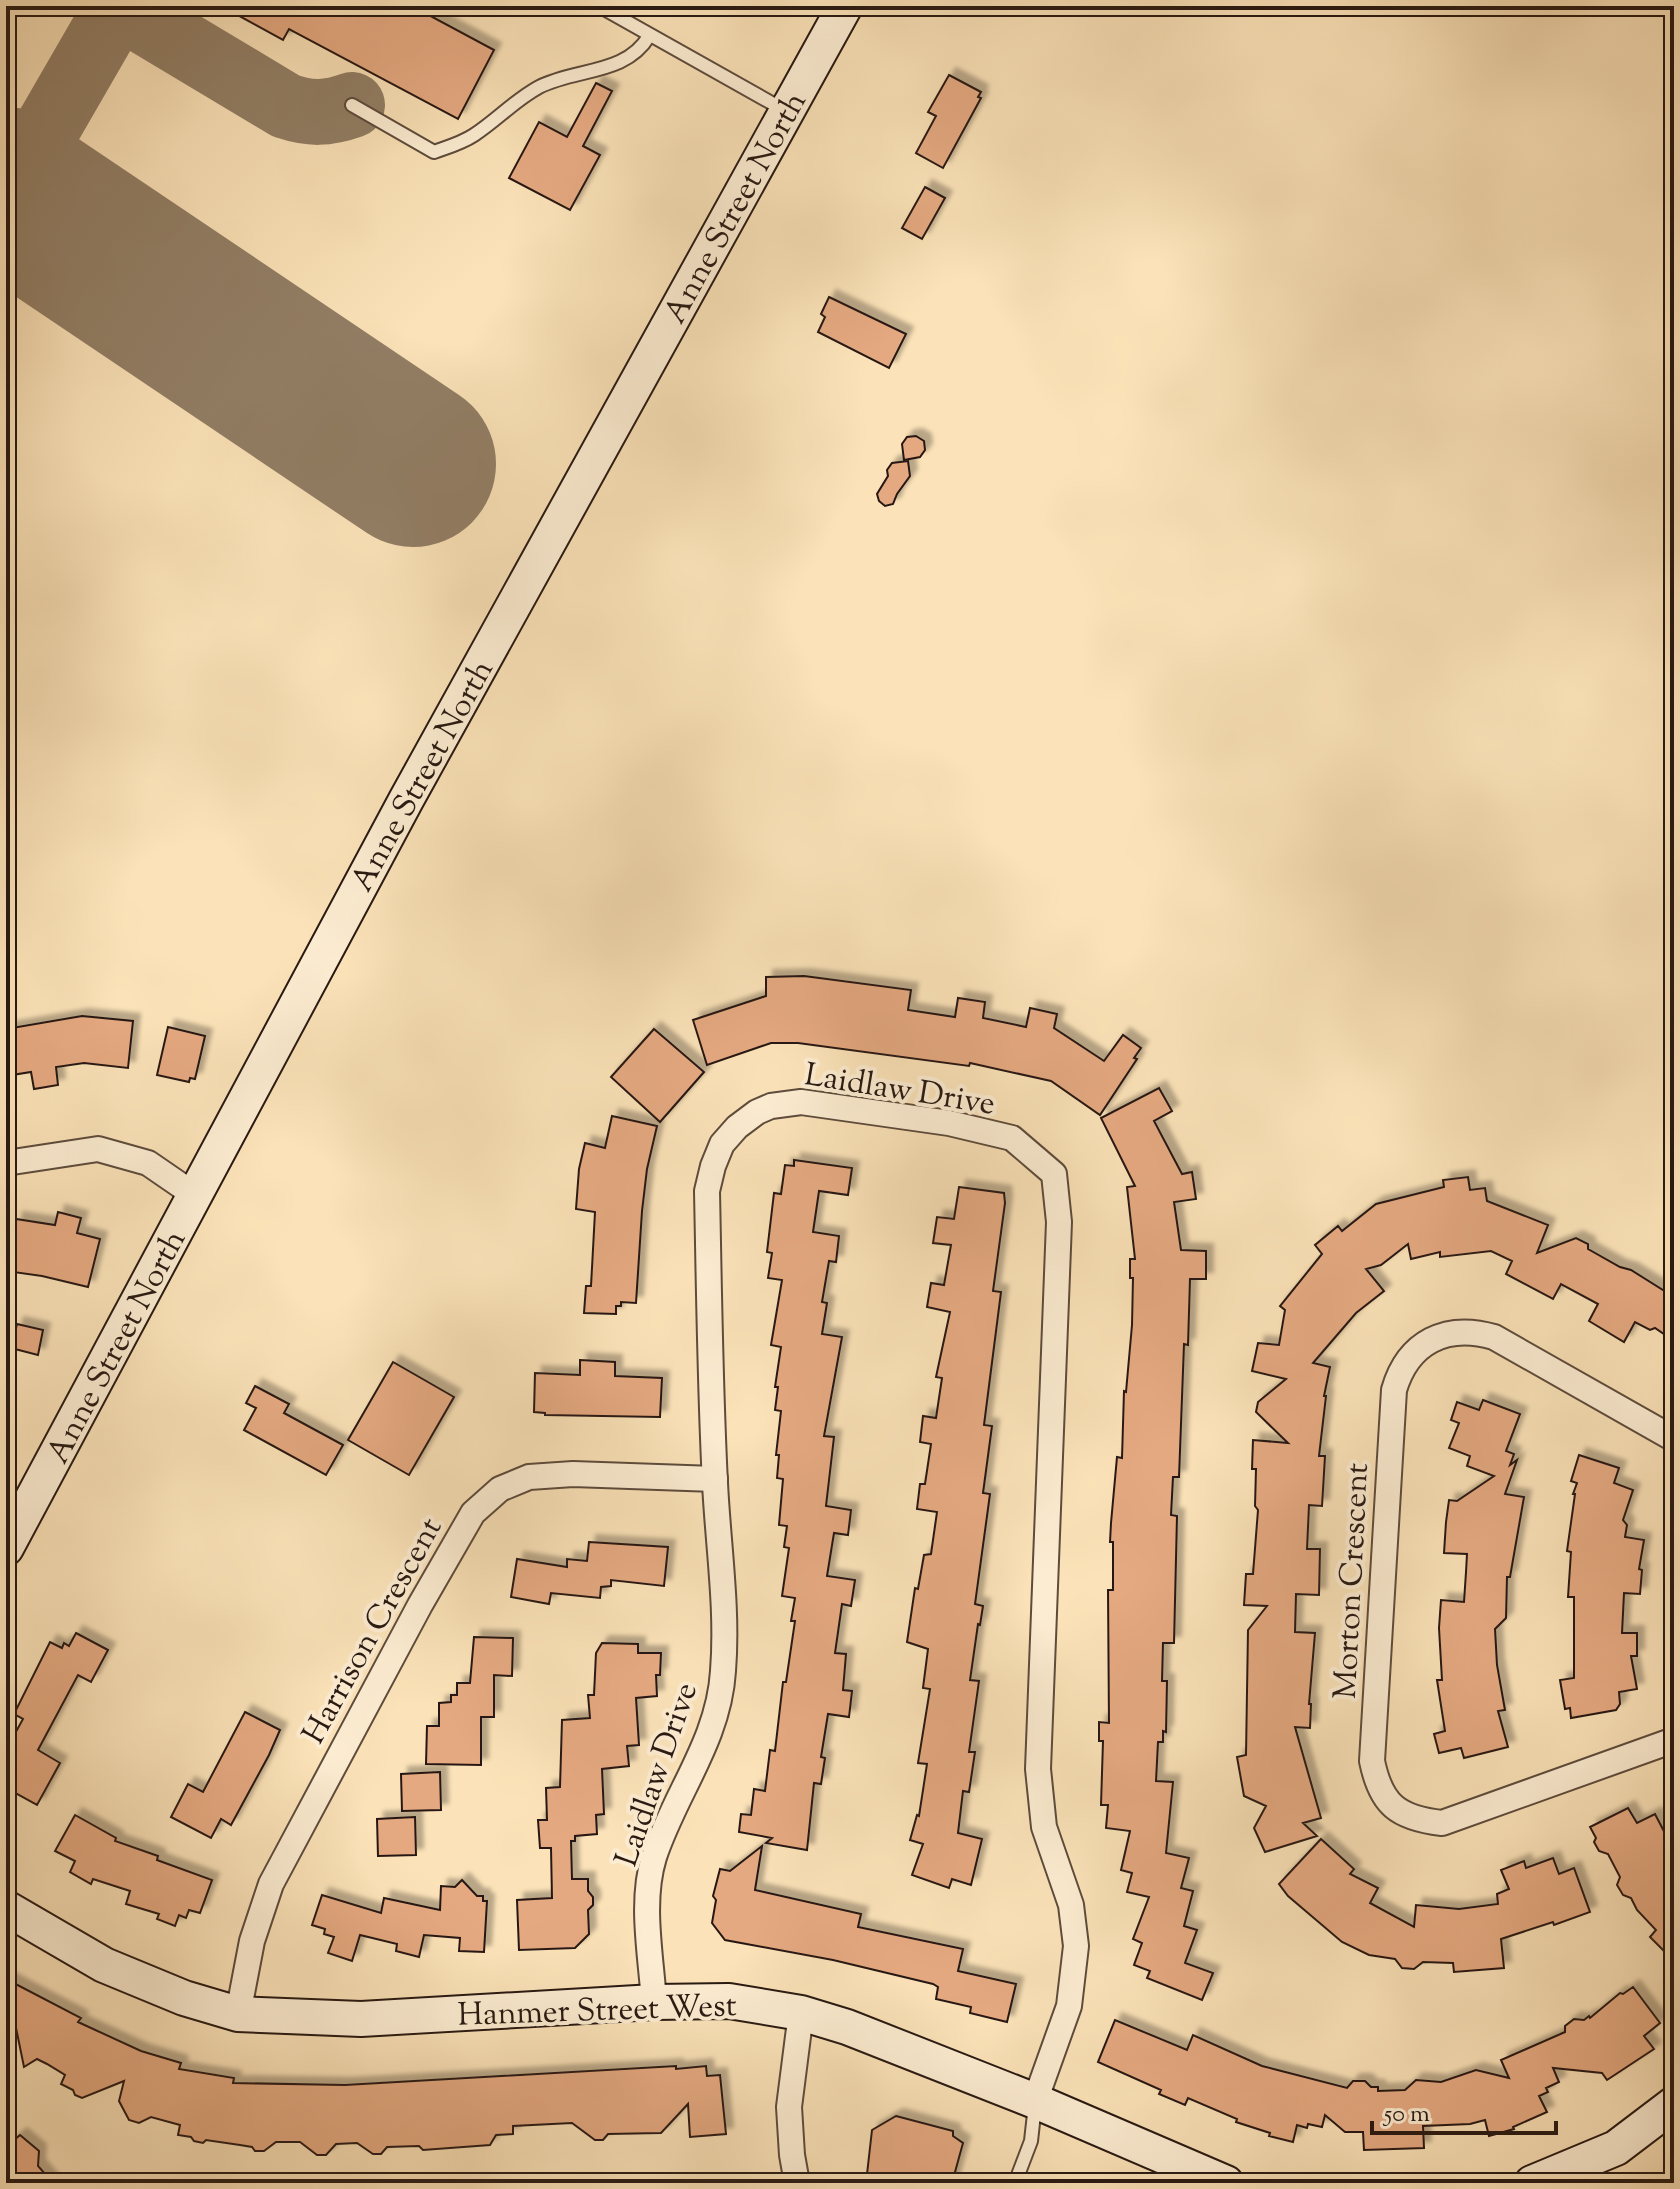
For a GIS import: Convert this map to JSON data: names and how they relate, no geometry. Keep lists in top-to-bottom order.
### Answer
{
  "streets": {
    "street": [
      "Anne Street North",
      "Laidlaw Drive",
      "Morton Crescent",
      "Harrison Crescent",
      "Hanmer Street West"
    ]
  },
  "crossings": [
    ["Laidlaw Drive", "Harrison Crescent"],
    ["Laidlaw Drive", "Hanmer Street West"],
    ["Harrison Crescent", "Hanmer Street West"]
  ],
  "scale_bar": "50 m"
}
